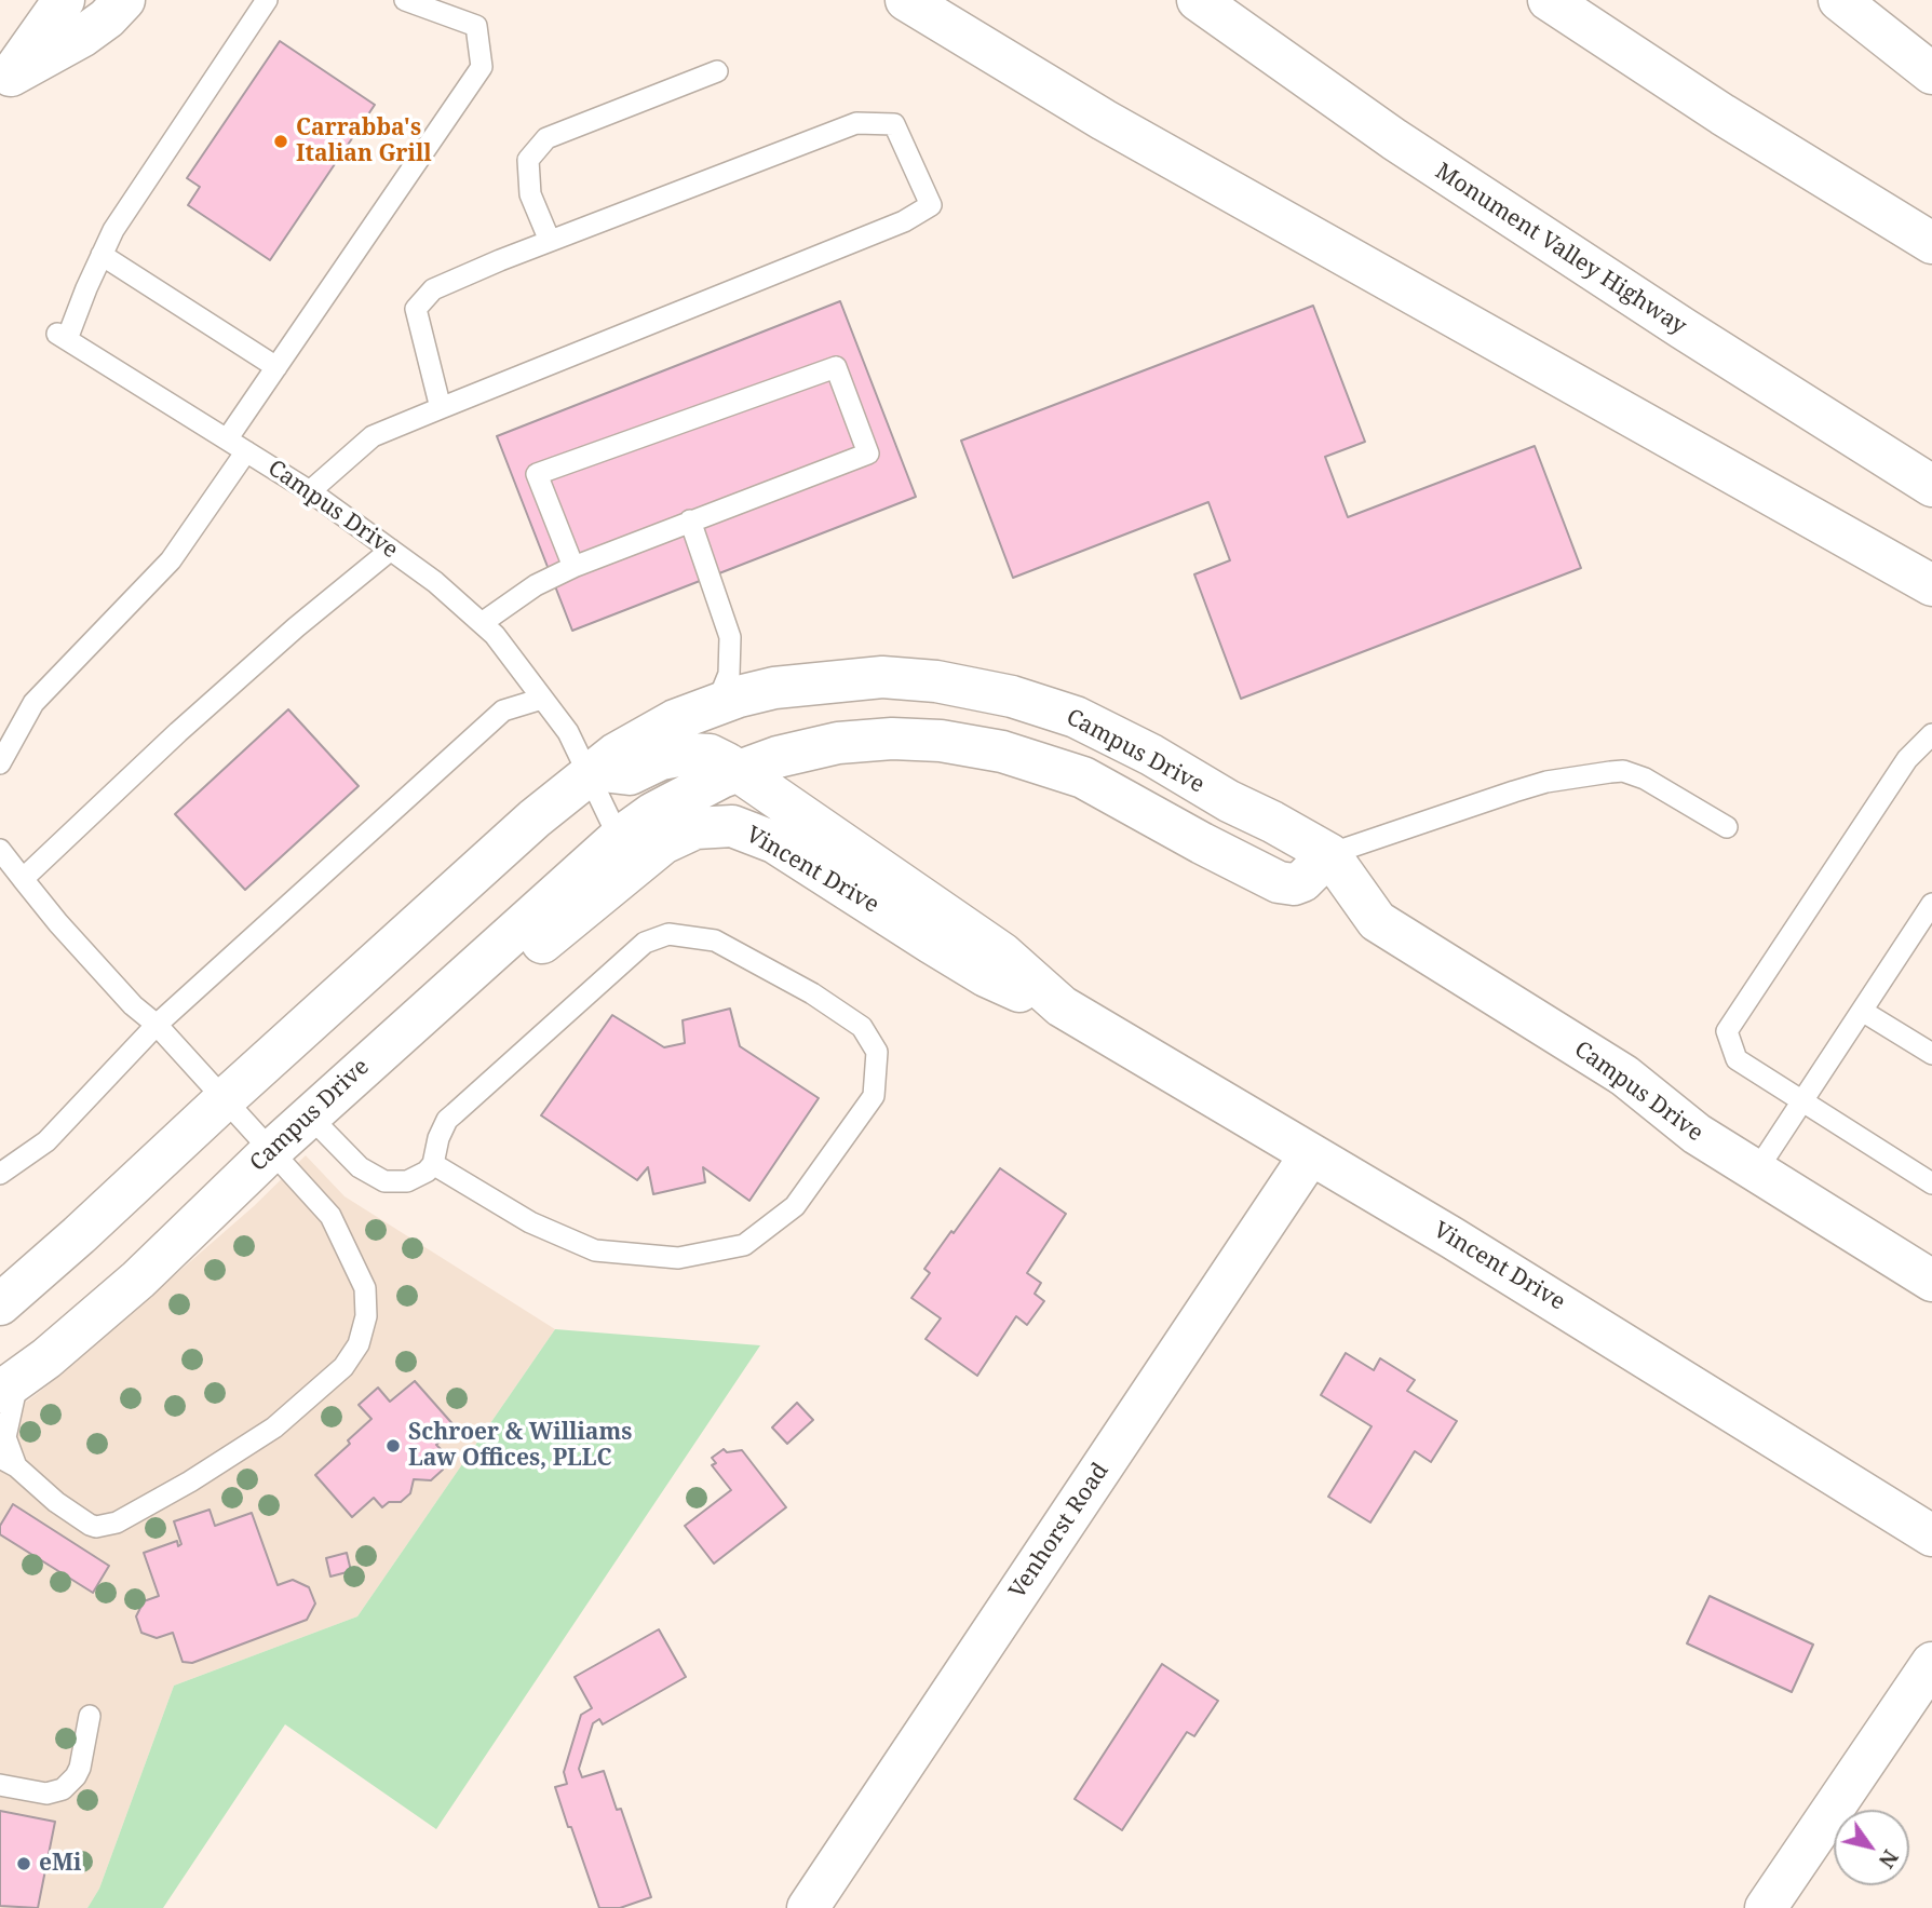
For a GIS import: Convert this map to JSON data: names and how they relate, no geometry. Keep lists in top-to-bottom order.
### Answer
{
  "streets": {
    "main road": [
      "Monument Valley Highway",
      "Campus Drive",
      "Vincent Drive",
      "Venhorst Road"
    ]
  },
  "crossings": [
    ["Campus Drive", "Vincent Drive"],
    ["Vincent Drive", "Venhorst Road"]
  ],
  "places": ["Carrabba's Italian Grill", "Schroer & Williams Law Offices, PLLC", "eMi"],
  "north": "bottom right"
}
